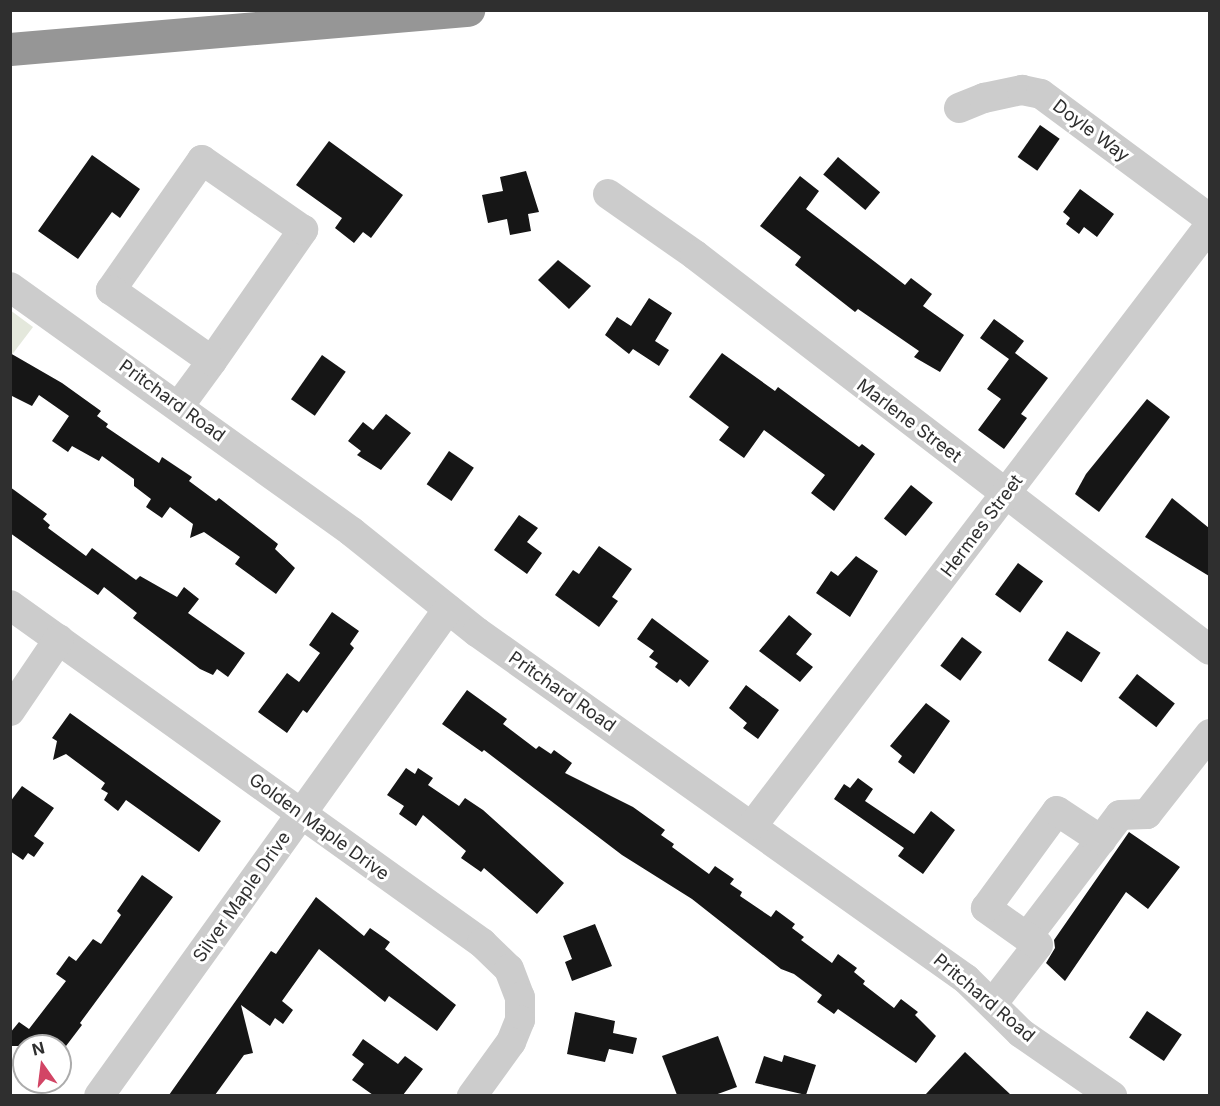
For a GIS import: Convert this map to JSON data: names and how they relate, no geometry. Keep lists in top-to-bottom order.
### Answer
{
  "streets": {
    "street": [
      "Doyle Way",
      "Pritchard Road",
      "Marlene Street",
      "Hermes Street",
      "Golden Maple Drive",
      "Silver Maple Drive"
    ]
  },
  "crossings": [
    ["Pritchard Road", "Hermes Street"],
    ["Pritchard Road", "Silver Maple Drive"],
    ["Marlene Street", "Hermes Street"],
    ["Golden Maple Drive", "Silver Maple Drive"]
  ],
  "north": "top"
}
